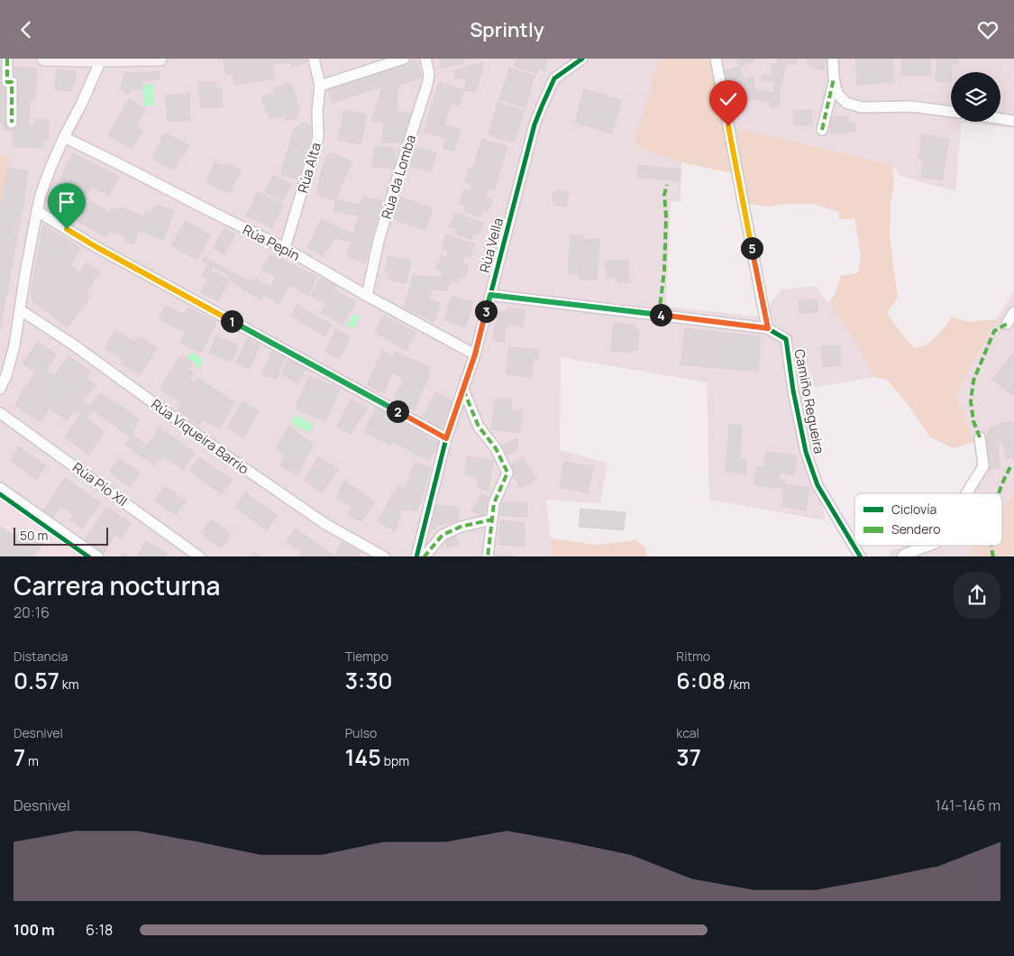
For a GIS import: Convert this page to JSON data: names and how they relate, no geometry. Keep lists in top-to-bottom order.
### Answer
{
  "streets": {
    "street": [
      "Rúa Alta",
      "Rúa da Lomba",
      "Rúa Pepin",
      "Rúa Vella",
      "Camiño Regueira",
      "Rúa Viqueira Barrio",
      "Rúa Pío XII"
    ]
  },
  "crossings": [
    ["Rúa Alta", "Rúa Pepin"],
    ["Rúa da Lomba", "Rúa Pepin"],
    ["Rúa Pepin", "Rúa Vella"]
  ],
  "legend": ["Ciclovía", "Sendero"],
  "scale_bar": "50 m",
  "page": {
    "header": "Sprintly",
    "pins": [
      "5",
      "3",
      "4",
      "1",
      "2"
    ],
    "scale": "50 m",
    "heading": ["Carrera nocturna", "20:16"],
    "stats": [
      ["Distancia", "0.57 km"],
      ["Tiempo", "3:30"],
      ["Ritmo", "6:08 /km"],
      ["Desnivel", "7 m"],
      ["Pulso", "145 bpm"],
      ["kcal", "37"]
    ],
    "chart": ["Desnivel", "141–146 m"],
    "list": [
      {
        "name": "100 m",
        "note": "6:18"
      }
    ]
  }
}
